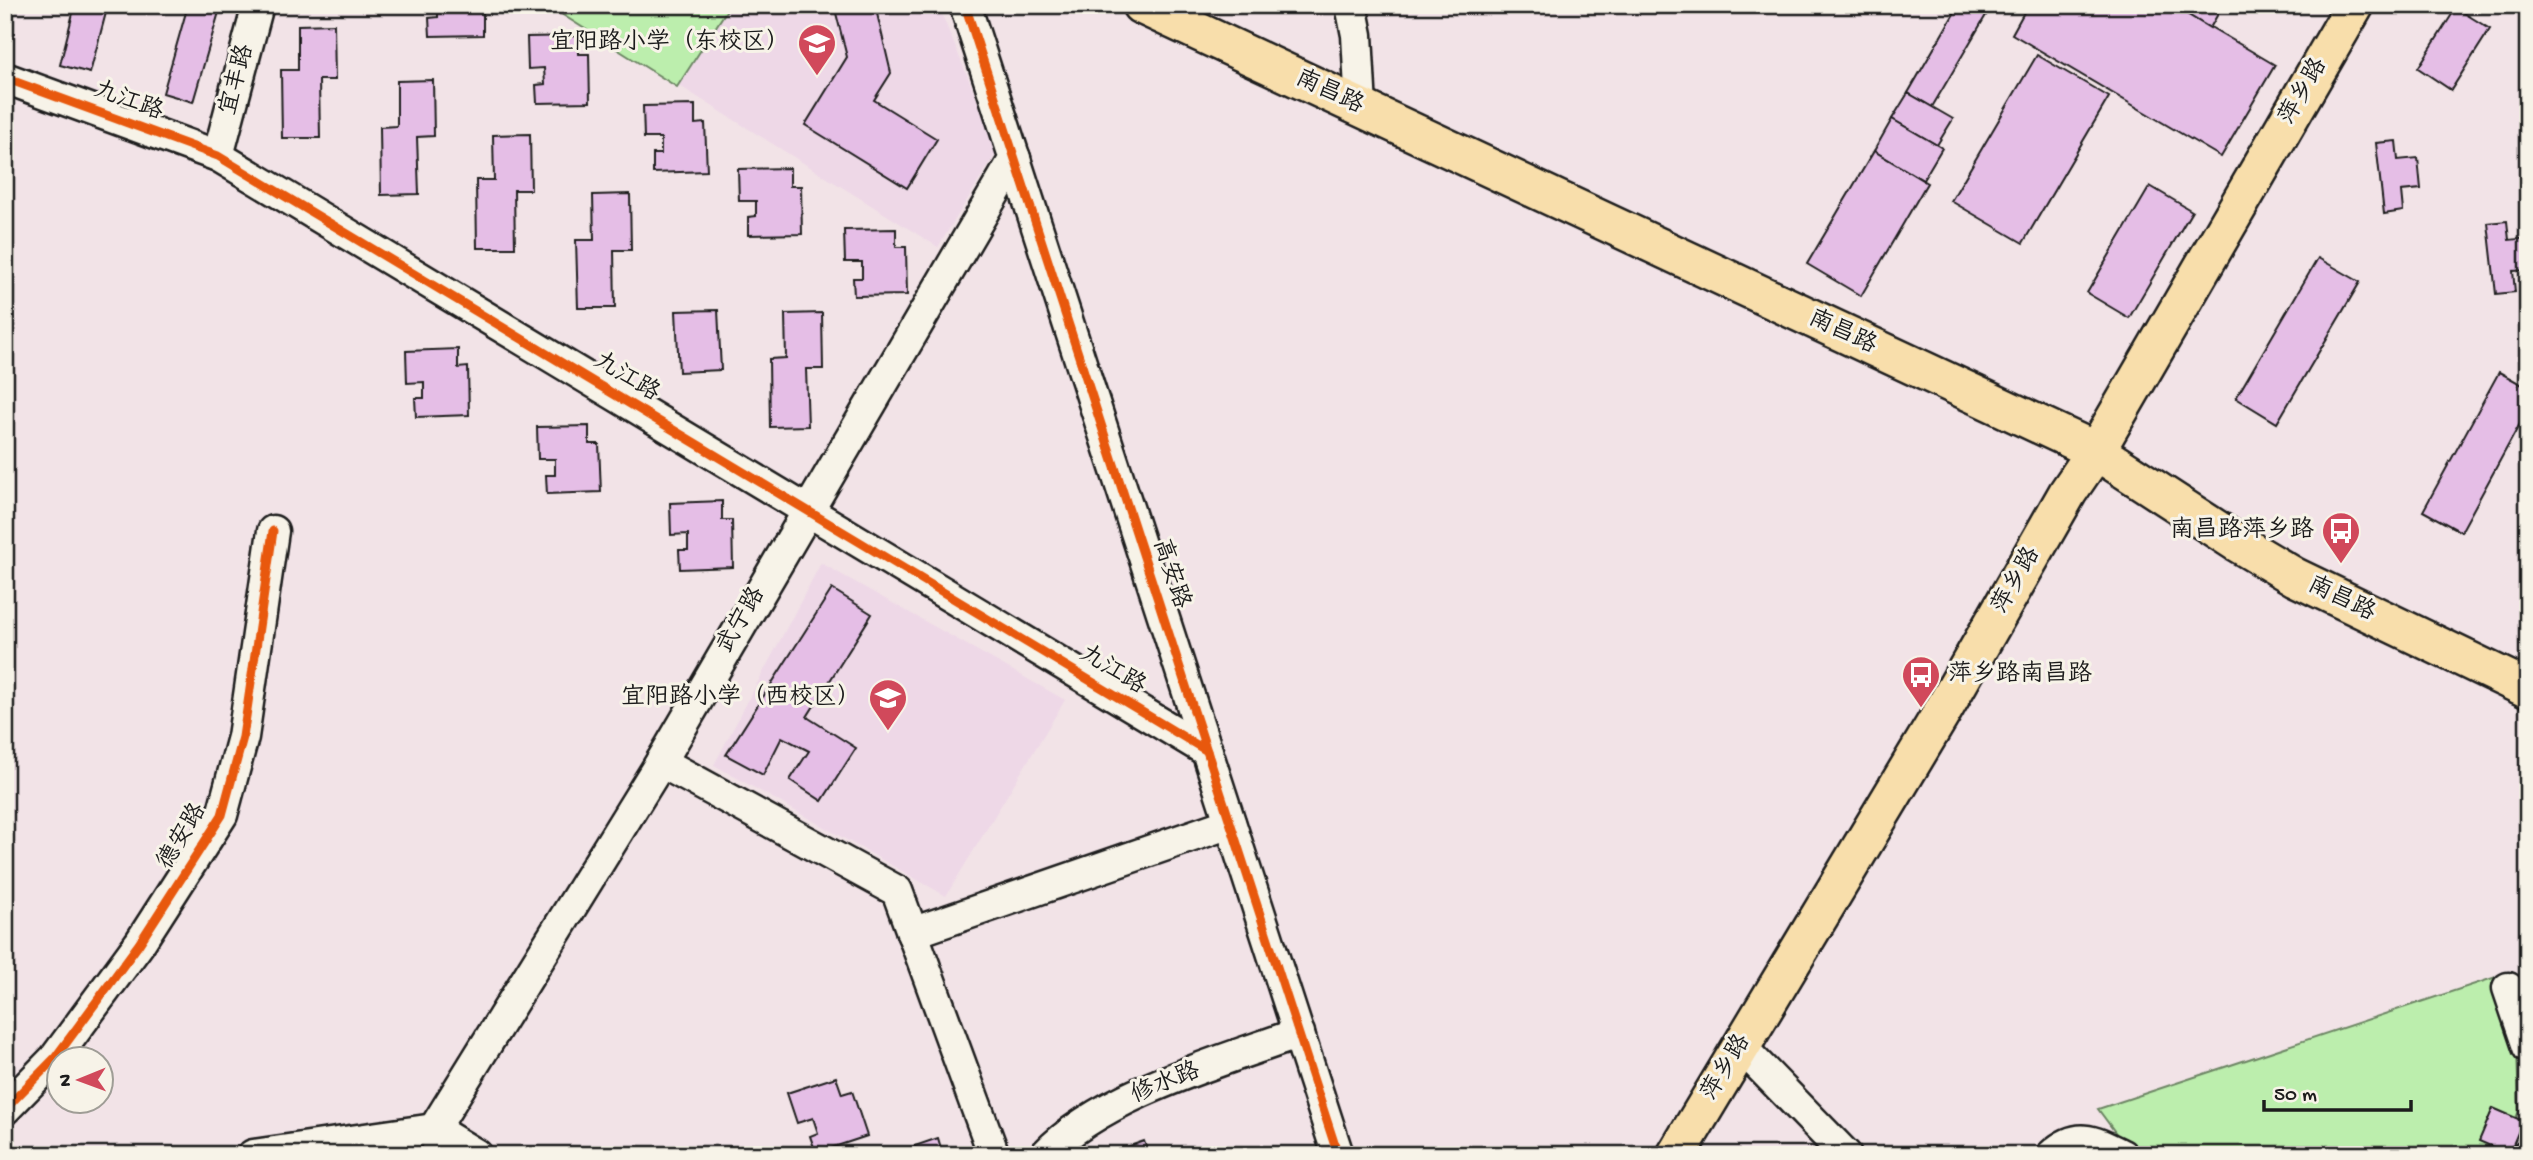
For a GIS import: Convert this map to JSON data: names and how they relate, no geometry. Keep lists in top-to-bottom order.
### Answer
{
  "streets": {
    "main road": ["萍乡路", "南昌路"],
    "street": [
      "宜丰路",
      "九江路",
      "高安路",
      "武宁路",
      "德安路",
      "修水路"
    ]
  },
  "crossings": [
    ["宜丰路", "九江路"],
    ["萍乡路", "南昌路"],
    ["九江路", "高安路"],
    ["九江路", "武宁路"],
    ["高安路", "武宁路"],
    ["高安路", "修水路"]
  ],
  "places": {
    "school or university": ["宜阳路小学（东校区）", "宜阳路小学（西校区）"],
    "bus stop": ["南昌路萍乡路", "萍乡路南昌路"]
  },
  "scale_bar": "50 m",
  "north": "left"
}
